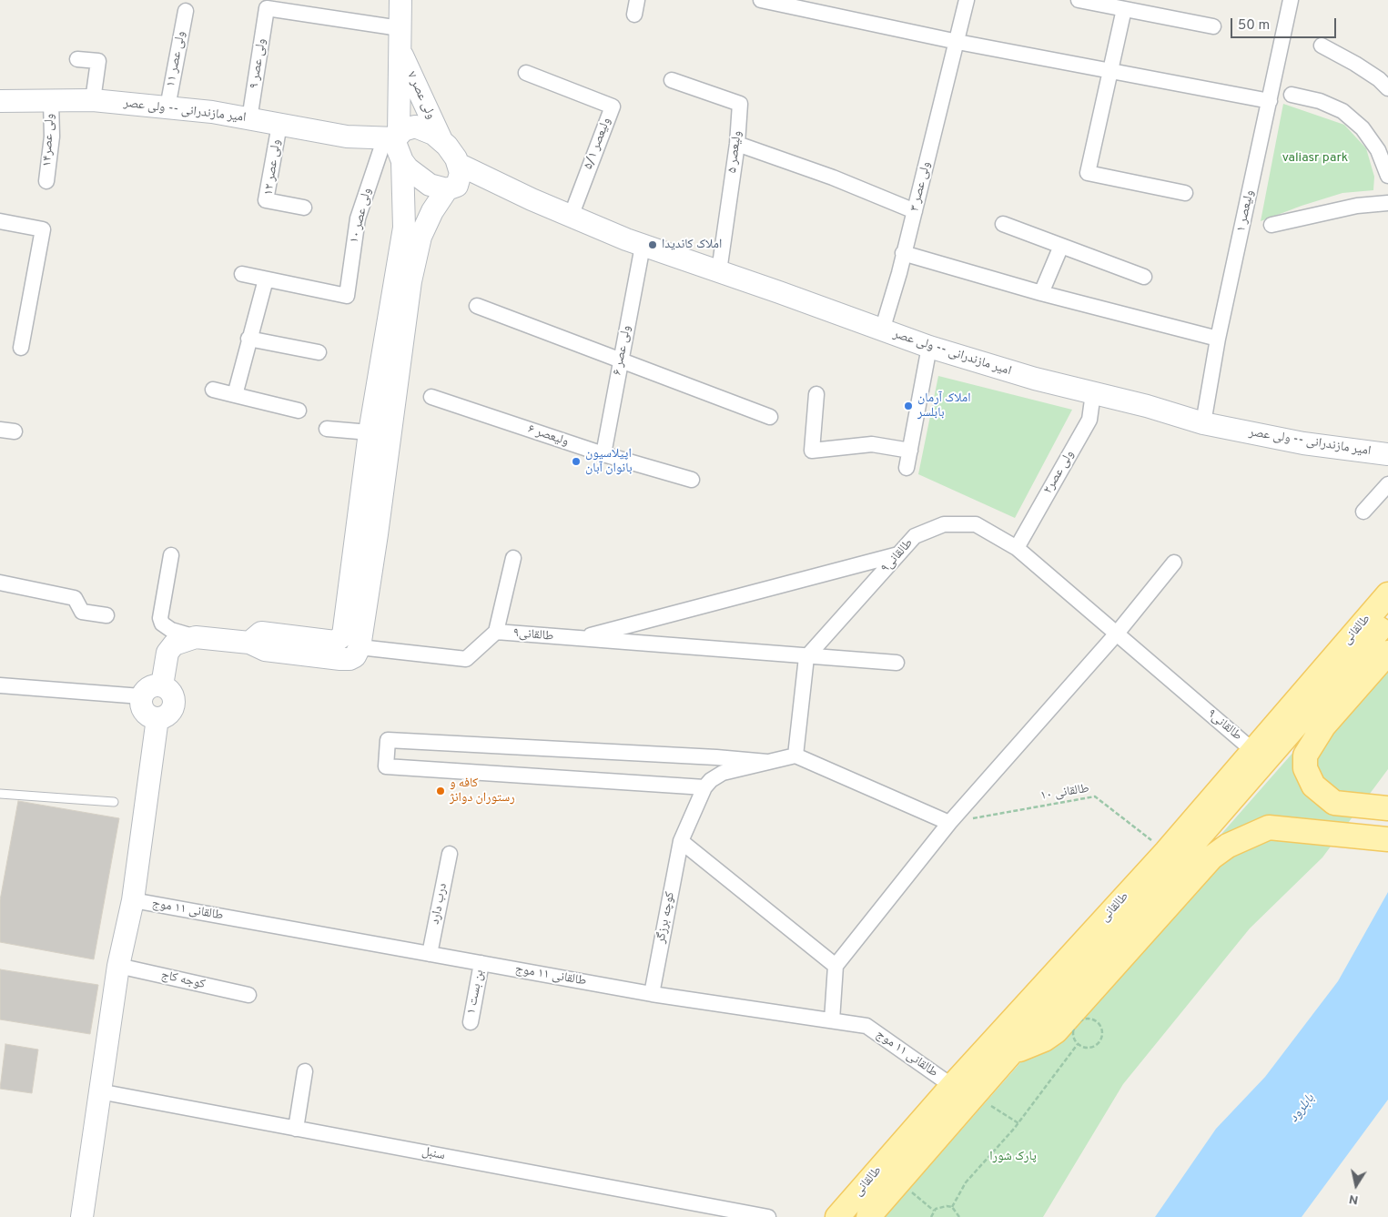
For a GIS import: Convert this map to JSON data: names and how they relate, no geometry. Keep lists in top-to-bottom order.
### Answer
{
  "streets": {
    "main road": ["طالقانی"],
    "street": [
      "ولی عصر ۱۱",
      "ولی عصر ۹",
      "ولی عصر ۷",
      "امیر مازندرانی -- ولی عصر",
      "ولی عصر۱۴",
      "ولیعصر ۵/۱",
      "ولیعصر ۵",
      "ولی عصر ۱۲",
      "ولی عصر ۳",
      "ولیعصر ۱",
      "ولی عصر ۱۰",
      "ولی عصر ۶",
      "ولیعصر ۶",
      "ولی عصر۲",
      "طالقانی۹",
      "درب دارد",
      "طالقانی ۱۱ موج",
      "کوچه برزگر",
      "کوجه کاج",
      "بن بست ۱",
      "سنبل"
    ],
    "path": ["طالقانی ۱۰"]
  },
  "crossings": [
    ["ولی عصر ۱۱", "امیر مازندرانی -- ولی عصر"],
    ["ولی عصر ۹", "ولی عصر ۷"],
    ["ولی عصر ۹", "امیر مازندرانی -- ولی عصر"],
    ["ولی عصر ۷", "امیر مازندرانی -- ولی عصر"],
    ["ولی عصر ۷", "ولی عصر ۱۰"],
    ["امیر مازندرانی -- ولی عصر", "ولی عصر۱۴"],
    ["امیر مازندرانی -- ولی عصر", "ولیعصر ۵/۱"],
    ["امیر مازندرانی -- ولی عصر", "ولیعصر ۵"],
    ["امیر مازندرانی -- ولی عصر", "ولی عصر ۱۲"],
    ["امیر مازندرانی -- ولی عصر", "ولی عصر ۳"],
    ["امیر مازندرانی -- ولی عصر", "ولیعصر ۱"],
    ["امیر مازندرانی -- ولی عصر", "ولی عصر ۱۰"],
    ["امیر مازندرانی -- ولی عصر", "ولی عصر ۶"],
    ["امیر مازندرانی -- ولی عصر", "ولی عصر۲"],
    ["ولی عصر ۶", "ولیعصر ۶"],
    ["ولی عصر۲", "طالقانی۹"],
    ["طالقانی۹", "طالقانی"],
    ["طالقانی", "طالقانی ۱۰"],
    ["طالقانی", "طالقانی ۱۱ موج"],
    ["درب دارد", "طالقانی ۱۱ موج"],
    ["طالقانی ۱۱ موج", "کوچه برزگر"],
    ["طالقانی ۱۱ موج", "بن بست ۱"]
  ],
  "water": ["بابلرود"],
  "parks": ["valiasr park", "پارک شورا"],
  "places": [
    "املاک کاندیدا",
    "املاک آرمان بابلسر",
    "اپیلاسیون بانوان آبان",
    "کافه و رستوران دوانژ"
  ],
  "scale_bar": "50 m",
  "north": "bottom"
}
